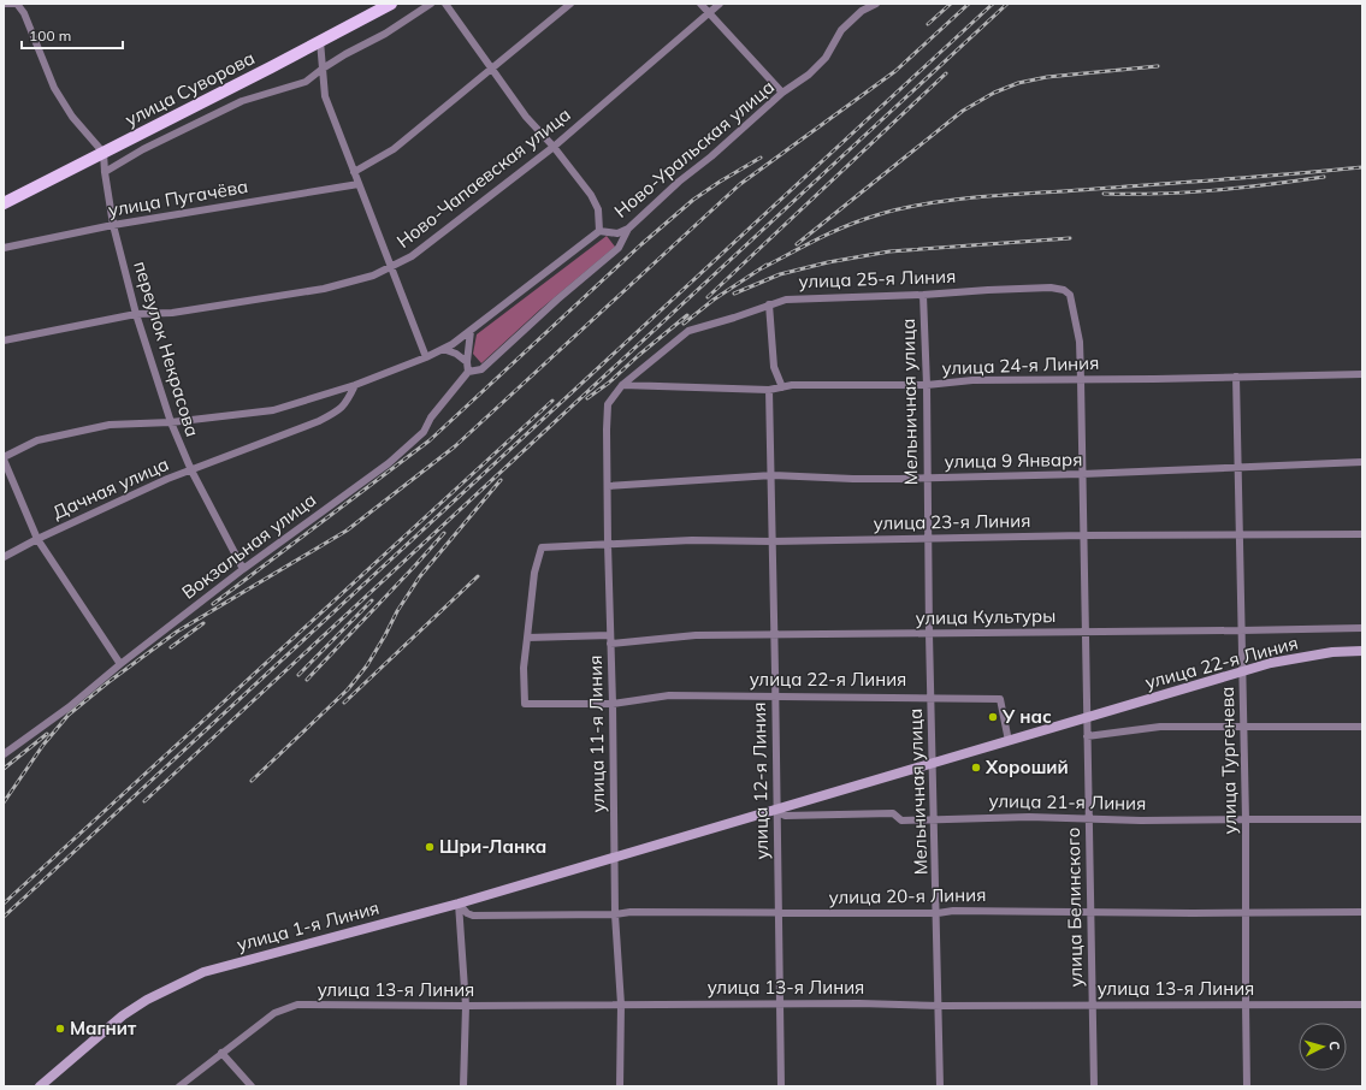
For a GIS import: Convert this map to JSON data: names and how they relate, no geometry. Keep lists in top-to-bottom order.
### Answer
{
  "streets": {
    "main road": [
      "улица Суворова",
      "улица 22-я Линия",
      "улица 21-я Линия",
      "улица 1-я Линия"
    ],
    "street": [
      "Ново-Уральская улица",
      "Ново-Чапаевская улица",
      "улица Пугачёва",
      "улица 25-я Линия",
      "переулок Некрасова",
      "улица 24-я Линия",
      "Мельничная улица",
      "улица 9 Января",
      "Дачная улица",
      "улица 23-я Линия",
      "Вокзальная улица",
      "улица Культуры",
      "улица 11-я Линия",
      "улица Тургенева",
      "улица 12-я Линия",
      "улица 20-я Линия",
      "улица Белинского",
      "улица 13-я Линия"
    ]
  },
  "crossings": [
    ["улица Суворова", "переулок Некрасова"],
    ["Ново-Уральская улица", "переулок Некрасова"],
    ["Ново-Уральская улица", "Дачная улица"],
    ["Ново-Чапаевская улица", "переулок Некрасова"],
    ["улица Пугачёва", "переулок Некрасова"],
    ["улица 25-я Линия", "улица 24-я Линия"],
    ["улица 25-я Линия", "Мельничная улица"],
    ["улица 25-я Линия", "улица 11-я Линия"],
    ["улица 25-я Линия", "улица Белинского"],
    ["переулок Некрасова", "Дачная улица"],
    ["переулок Некрасова", "Вокзальная улица"],
    ["улица 24-я Линия", "Мельничная улица"],
    ["улица 24-я Линия", "улица 11-я Линия"],
    ["улица 24-я Линия", "улица Тургенева"],
    ["улица 24-я Линия", "улица 12-я Линия"],
    ["улица 24-я Линия", "улица Белинского"],
    ["Мельничная улица", "улица 9 Января"],
    ["Мельничная улица", "улица 23-я Линия"],
    ["Мельничная улица", "улица Культуры"],
    ["Мельничная улица", "улица 22-я Линия"],
    ["Мельничная улица", "улица 21-я Линия"],
    ["Мельничная улица", "улица 20-я Линия"],
    ["Мельничная улица", "улица 13-я Линия"],
    ["улица 9 Января", "улица 11-я Линия"],
    ["улица 9 Января", "улица Тургенева"],
    ["улица 9 Января", "улица 12-я Линия"],
    ["улица 9 Января", "улица Белинского"],
    ["улица 23-я Линия", "улица Культуры"],
    ["улица 23-я Линия", "улица 22-я Линия"],
    ["улица 23-я Линия", "улица 11-я Линия"],
    ["улица 23-я Линия", "улица Тургенева"],
    ["улица 23-я Линия", "улица 12-я Линия"],
    ["улица 23-я Линия", "улица Белинского"],
    ["улица Культуры", "улица 22-я Линия"],
    ["улица Культуры", "улица 11-я Линия"],
    ["улица Культуры", "улица Тургенева"],
    ["улица Культуры", "улица 12-я Линия"],
    ["улица Культуры", "улица Белинского"],
    ["улица 22-я Линия", "улица 11-я Линия"],
    ["улица 22-я Линия", "улица Тургенева"],
    ["улица 22-я Линия", "улица 12-я Линия"],
    ["улица 22-я Линия", "улица 21-я Линия"],
    ["улица 22-я Линия", "улица Белинского"],
    ["улица 11-я Линия", "улица 21-я Линия"],
    ["улица 11-я Линия", "улица 20-я Линия"],
    ["улица 11-я Линия", "улица 1-я Линия"],
    ["улица 11-я Линия", "улица 13-я Линия"],
    ["улица Тургенева", "улица 21-я Линия"],
    ["улица Тургенева", "улица 20-я Линия"],
    ["улица Тургенева", "улица 13-я Линия"],
    ["улица 12-я Линия", "улица 21-я Линия"],
    ["улица 12-я Линия", "улица 20-я Линия"],
    ["улица 12-я Линия", "улица 13-я Линия"],
    ["улица 21-я Линия", "улица Белинского"],
    ["улица 21-я Линия", "улица 1-я Линия"],
    ["улица 20-я Линия", "улица Белинского"],
    ["улица 20-я Линия", "улица 1-я Линия"],
    ["улица Белинского", "улица 13-я Линия"]
  ],
  "places": [
    "У нас",
    "Хороший",
    "Шри-Ланка",
    "Магнит"
  ],
  "scale_bar": "100 m",
  "north": "right"
}
